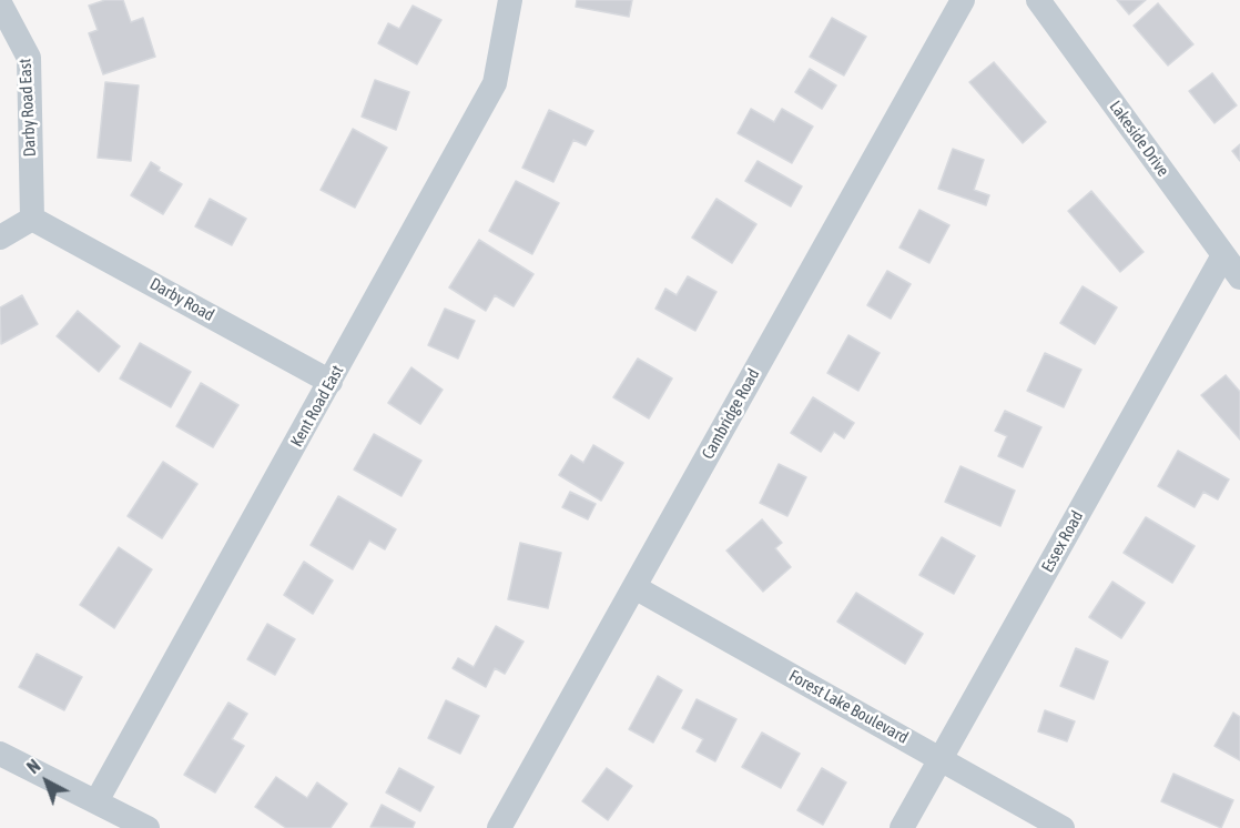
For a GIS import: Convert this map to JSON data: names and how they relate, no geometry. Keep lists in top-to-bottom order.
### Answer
{
  "streets": {
    "street": [
      "Darby Road East",
      "Lakeside Drive",
      "Darby Road",
      "Kent Road East",
      "Cambridge Road",
      "Essex Road",
      "Forest Lake Boulevard"
    ]
  },
  "crossings": [
    ["Darby Road East", "Darby Road"],
    ["Lakeside Drive", "Essex Road"],
    ["Darby Road", "Kent Road East"],
    ["Cambridge Road", "Forest Lake Boulevard"],
    ["Essex Road", "Forest Lake Boulevard"]
  ],
  "north": "top left"
}
